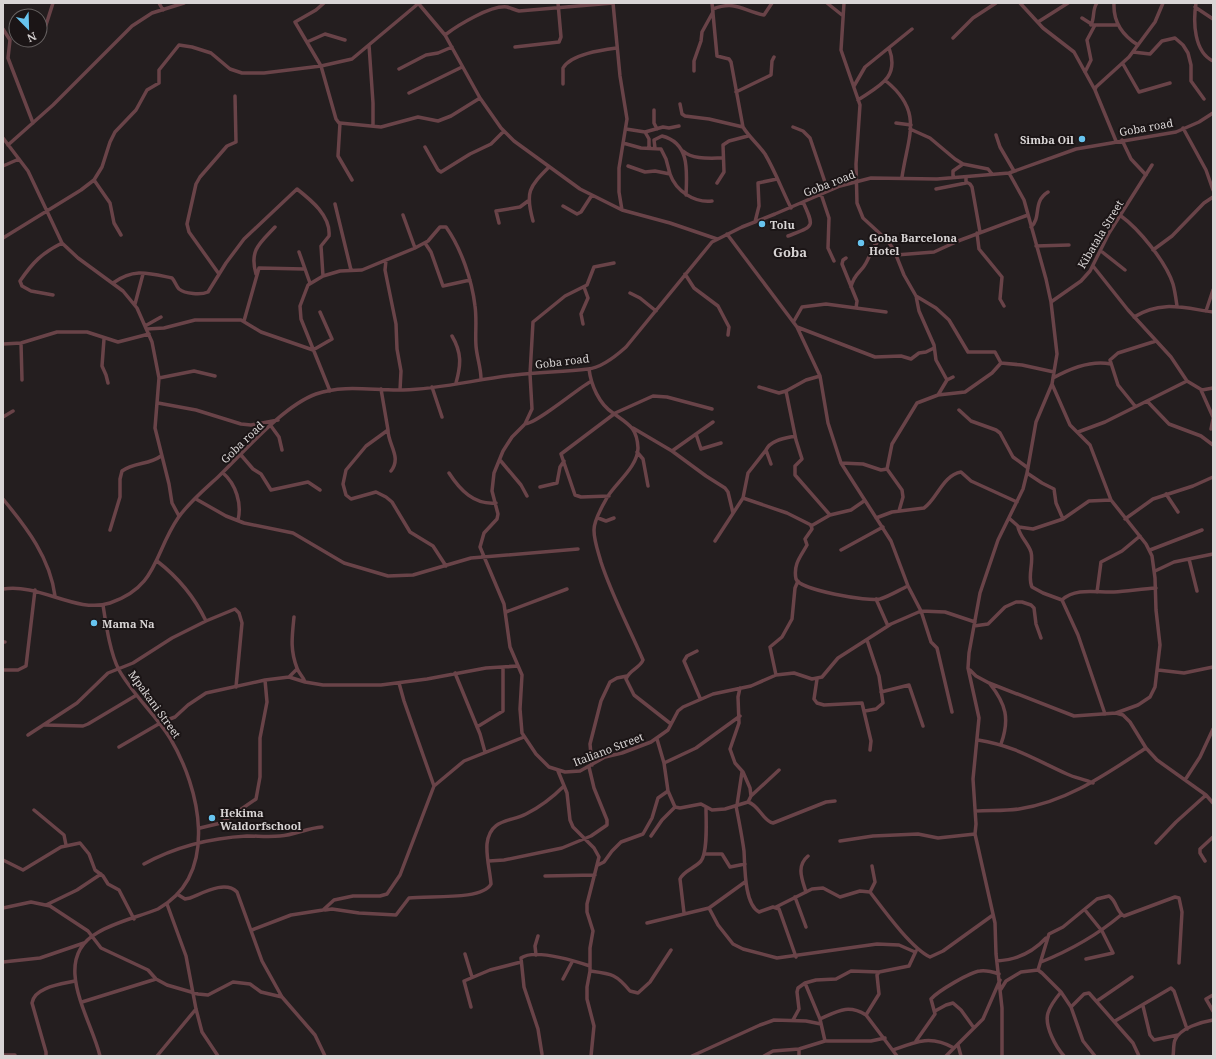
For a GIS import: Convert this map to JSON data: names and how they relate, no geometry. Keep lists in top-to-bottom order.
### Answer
{
  "streets": {
    "street": [
      "Goba road",
      "Kibatala Street",
      "Mpakani Street",
      "Italiano Street"
    ]
  },
  "crossings": [
    ["Goba road", "Mpakani Street"]
  ],
  "districts": ["Goba"],
  "places": [
    "Simba Oil",
    "Tolu",
    "Goba Barcelona Hotel",
    "Mama Na",
    "Hekima Waldorfschool"
  ],
  "north": "bottom right"
}
